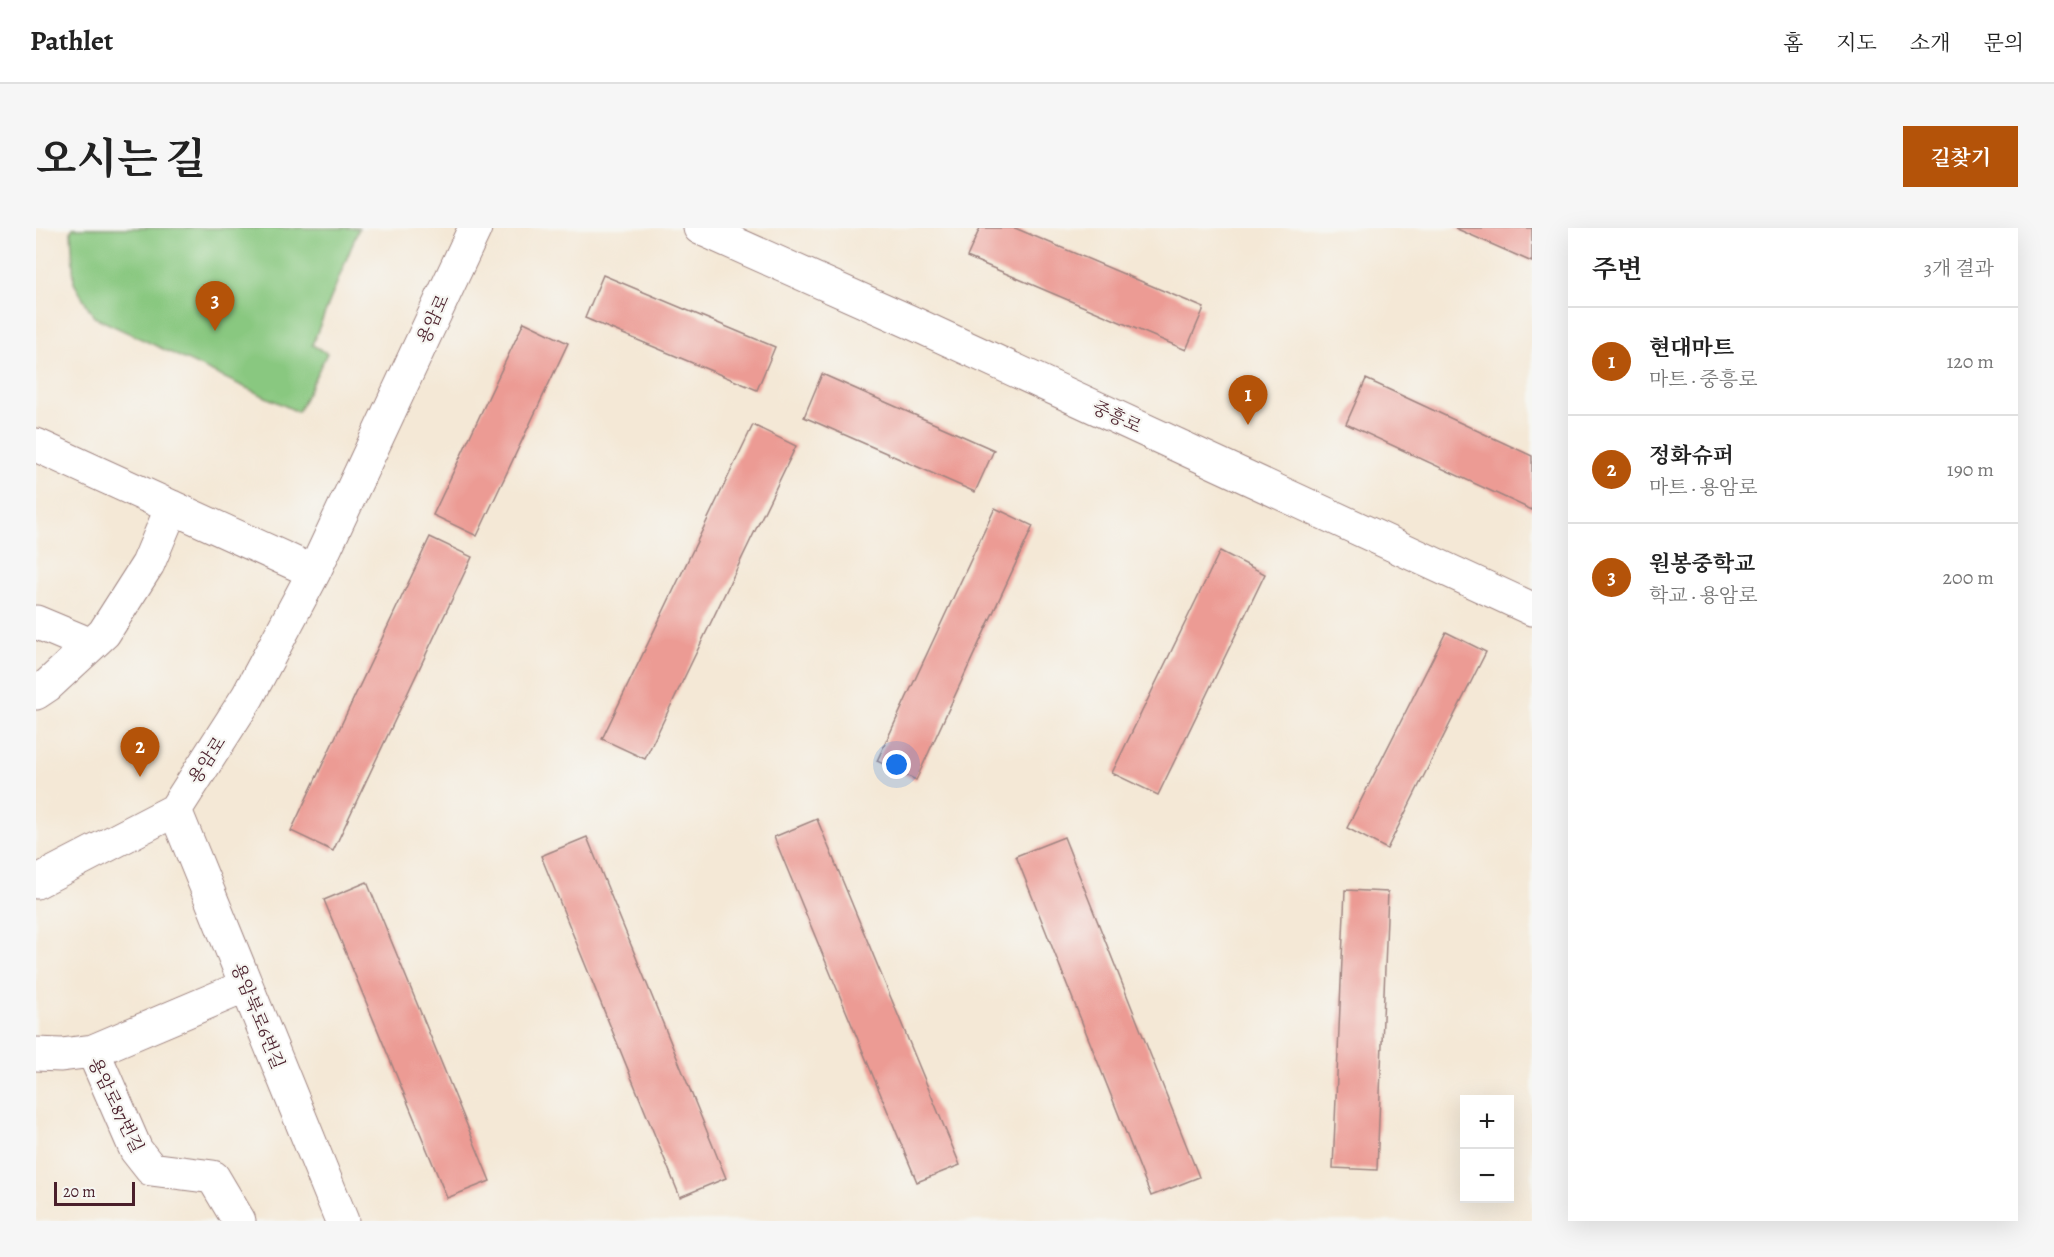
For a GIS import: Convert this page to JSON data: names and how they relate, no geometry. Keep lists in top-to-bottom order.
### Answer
{
  "streets": {
    "street": [
      "용암로",
      "중흥로",
      "용암북로6번길",
      "용암로87번길"
    ]
  },
  "crossings": [
    ["용암로", "용암북로6번길"]
  ],
  "scale_bar": "20 m",
  "page": {
    "header": "Pathlet",
    "nav": [
      "홈",
      "지도",
      "소개",
      "문의"
    ],
    "title": "오시는 길",
    "buttons": "길찾기",
    "heading": ["주변", "3개 결과"],
    "pins": ["3", "1", "2"],
    "list": [
      {
        "mark": "1",
        "name": "현대마트",
        "note": "마트 · 중흥로",
        "value": "120 m"
      },
      {
        "mark": "2",
        "name": "정화슈퍼",
        "note": "마트 · 용암로",
        "value": "190 m"
      },
      {
        "mark": "3",
        "name": "원봉중학교",
        "note": "학교 · 용암로",
        "value": "200 m"
      }
    ],
    "map_buttons": ["+", "−"],
    "scale": "20 m"
  }
}
